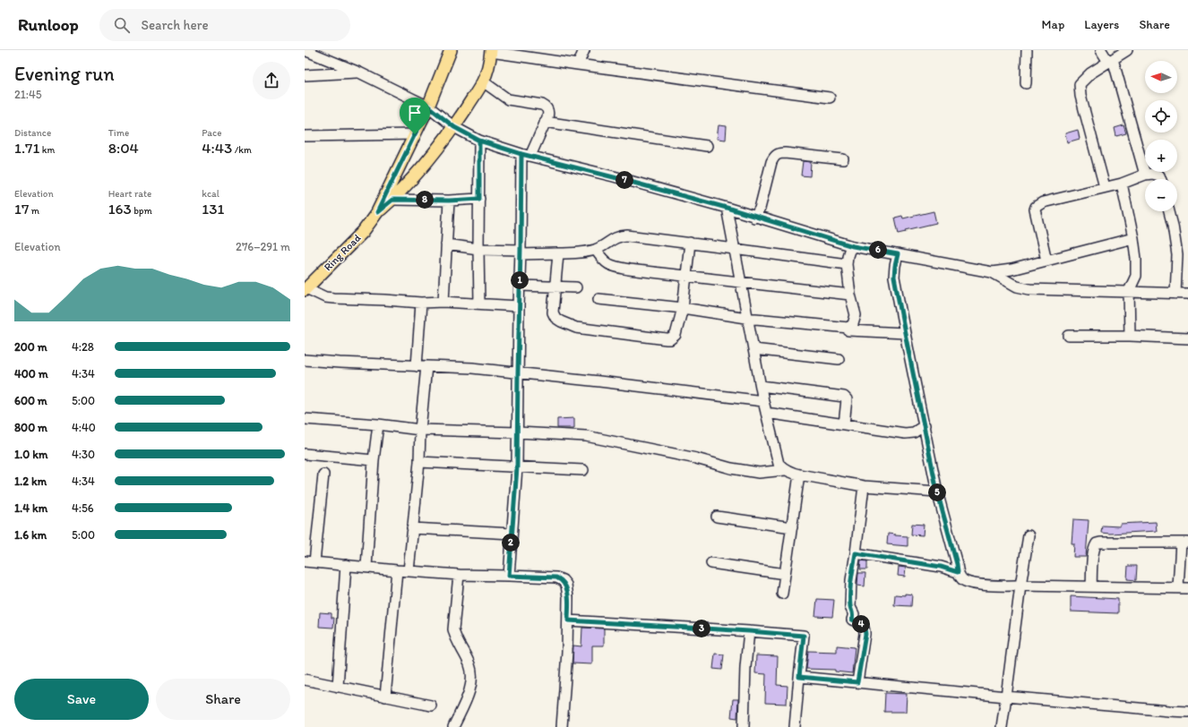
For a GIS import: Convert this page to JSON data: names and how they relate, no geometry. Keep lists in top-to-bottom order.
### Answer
{
  "streets": {
    "main road": ["Ring Road"]
  },
  "north": "left",
  "page": {
    "header": "Runloop",
    "search": "Search here",
    "nav": ["Map", "Layers", "Share"],
    "heading": ["Evening run", "21:45"],
    "map_buttons": ["+", "−"],
    "stats": [
      ["Distance", "1.71 km"],
      ["Time", "8:04"],
      ["Pace", "4:43 /km"],
      ["Elevation", "17 m"],
      ["Heart rate", "163 bpm"],
      ["kcal", "131"]
    ],
    "pins": [
      "7",
      "8",
      "6",
      "1",
      "5",
      "2",
      "4",
      "3"
    ],
    "chart": ["Elevation", "276–291 m"],
    "list": [
      {
        "name": "200 m",
        "note": "4:28"
      },
      {
        "name": "400 m",
        "note": "4:34"
      },
      {
        "name": "600 m",
        "note": "5:00"
      },
      {
        "name": "800 m",
        "note": "4:40"
      },
      {
        "name": "1.0 km",
        "note": "4:30"
      },
      {
        "name": "1.2 km",
        "note": "4:34"
      },
      {
        "name": "1.4 km",
        "note": "4:56"
      },
      {
        "name": "1.6 km",
        "note": "5:00"
      }
    ],
    "buttons": ["Save", "Share"]
  }
}
